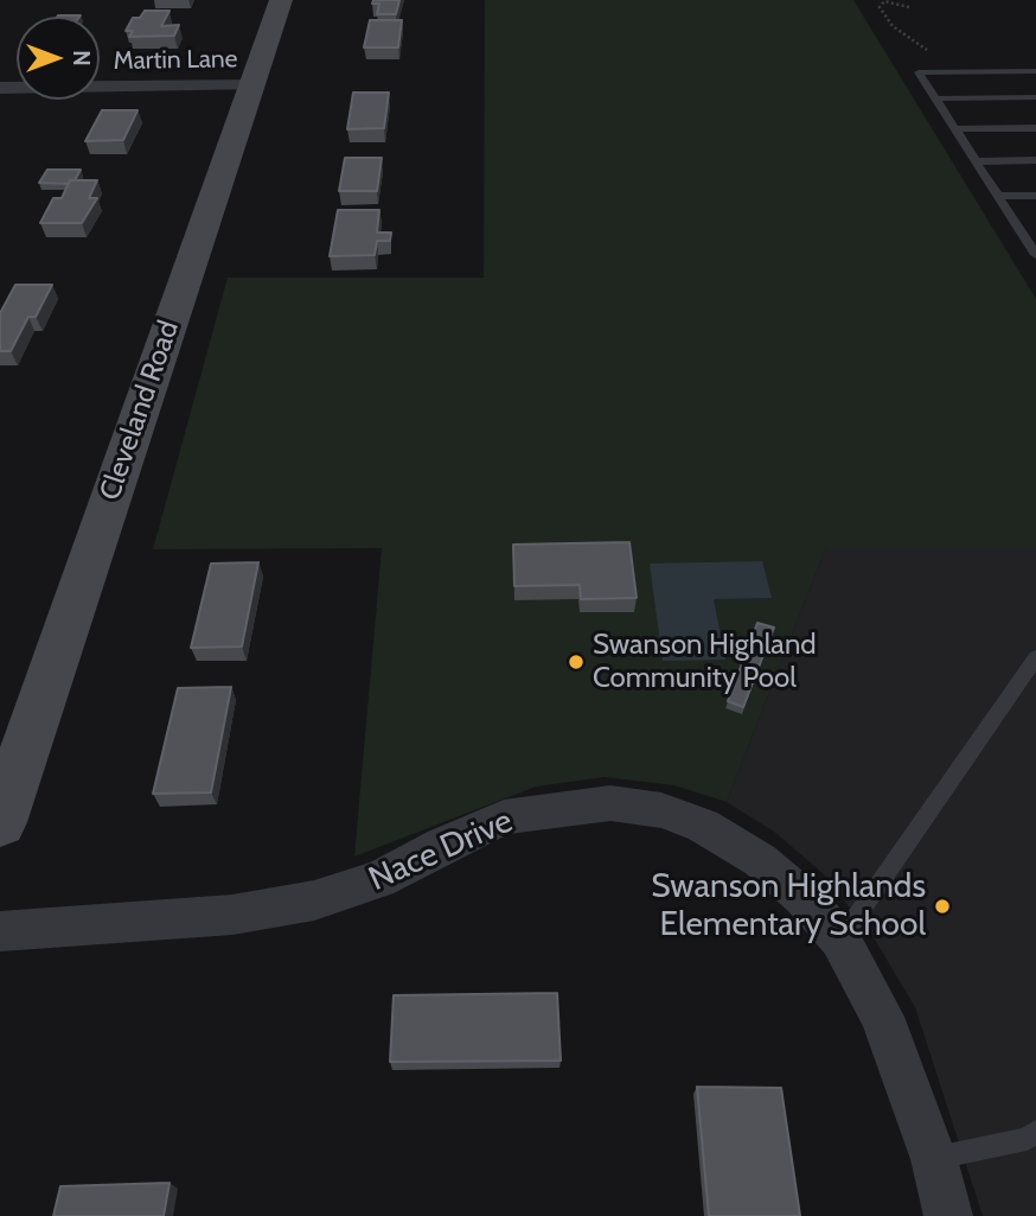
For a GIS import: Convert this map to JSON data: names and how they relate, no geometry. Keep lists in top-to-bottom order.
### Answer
{
  "streets": {
    "main road": ["Cleveland Road"],
    "street": ["Martin Lane", "Nace Drive"]
  },
  "crossings": [
    ["Martin Lane", "Cleveland Road"]
  ],
  "places": ["Swanson Highland Community Pool", "Swanson Highlands Elementary School"],
  "north": "right"
}
